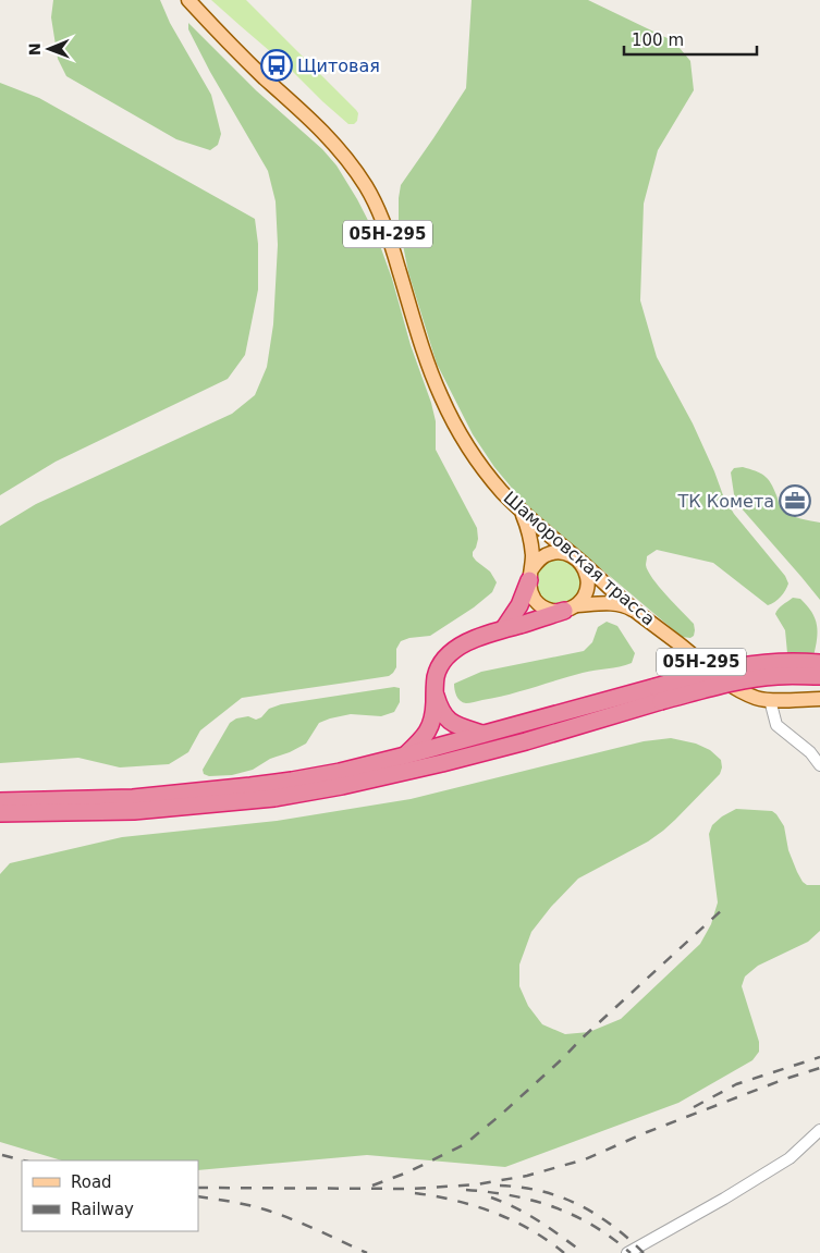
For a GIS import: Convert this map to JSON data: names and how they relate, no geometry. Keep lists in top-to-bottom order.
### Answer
{
  "streets": {
    "highway": ["05Н-295"],
    "main road": ["Шаморовская трасса"]
  },
  "crossings": [
    ["05Н-295", "Шаморовская трасса"]
  ],
  "places": {
    "bus stop": ["Щитовая"],
    "office": ["ТК Комета"]
  },
  "legend": ["Road", "Railway"],
  "scale_bar": "100 m",
  "north": "left"
}
